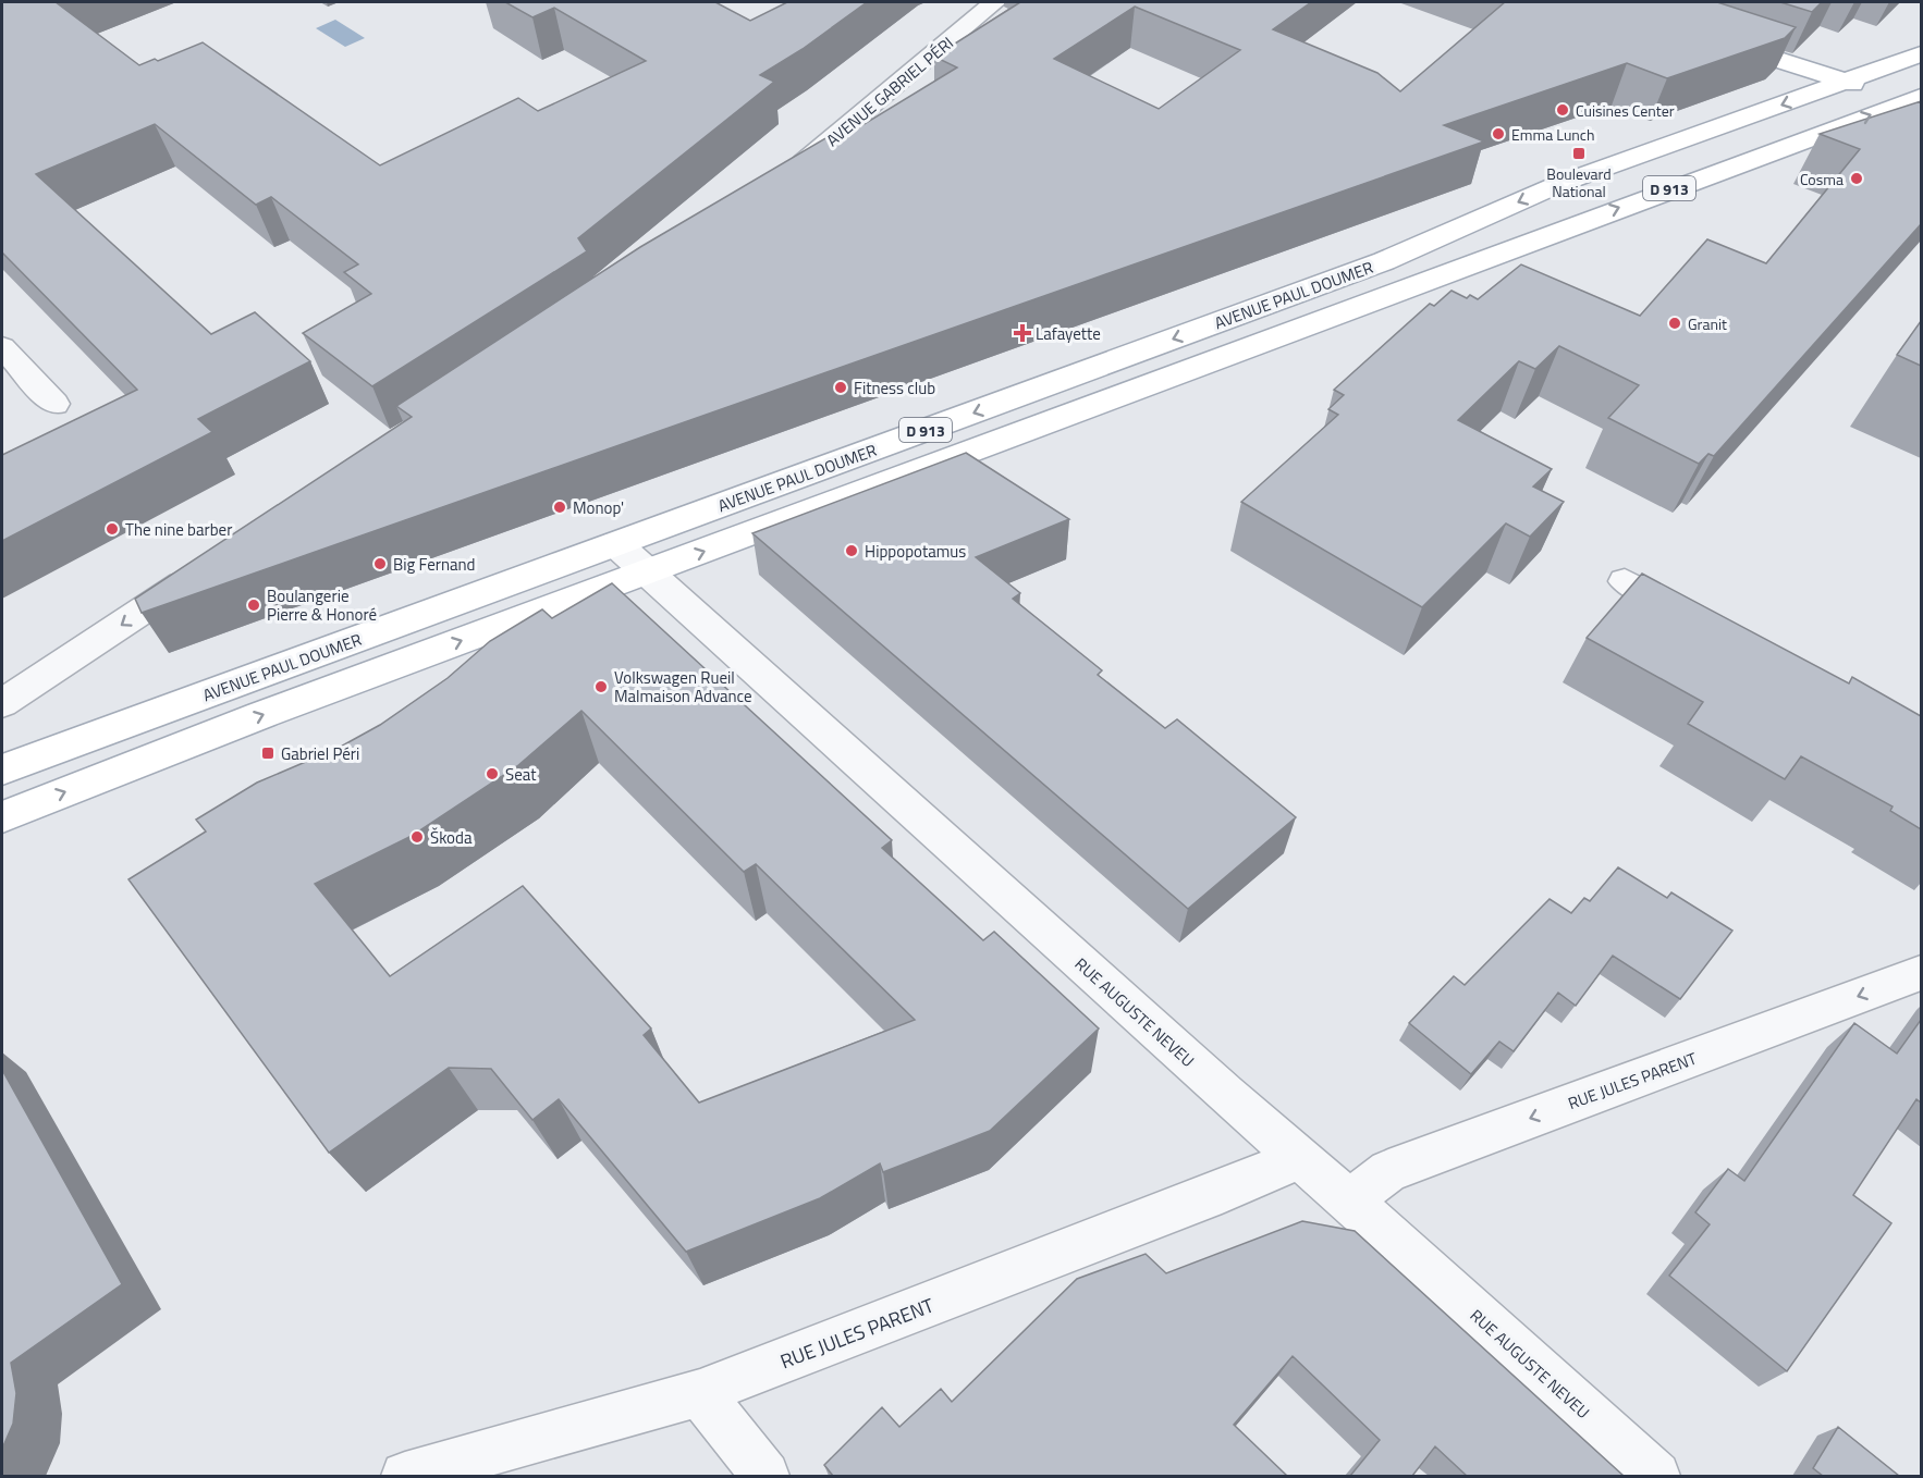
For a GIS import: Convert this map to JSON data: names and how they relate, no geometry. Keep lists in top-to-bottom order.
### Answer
{
  "streets": {
    "main road": ["D 913", "AVENUE PAUL DOUMER"],
    "street": ["AVENUE GABRIEL PÉRI", "RUE AUGUSTE NEVEU", "RUE JULES PARENT"]
  },
  "crossings": [
    ["D 913", "AVENUE PAUL DOUMER"],
    ["AVENUE PAUL DOUMER", "RUE AUGUSTE NEVEU"],
    ["RUE AUGUSTE NEVEU", "RUE JULES PARENT"]
  ],
  "one_way": ["RUE JULES PARENT"],
  "places": {
    "other": [
      "Cuisines Center",
      "Emma Lunch",
      "Cosma",
      "Granit",
      "Fitness club",
      "Monop'",
      "The nine barber",
      "Hippopotamus",
      "Big Fernand",
      "Boulangerie Pierre & Honoré",
      "Volkswagen Rueil Malmaison Advance",
      "Seat",
      "Škoda"
    ],
    "transit": ["Boulevard National", "Gabriel Péri"],
    "health": ["Lafayette"]
  }
}
